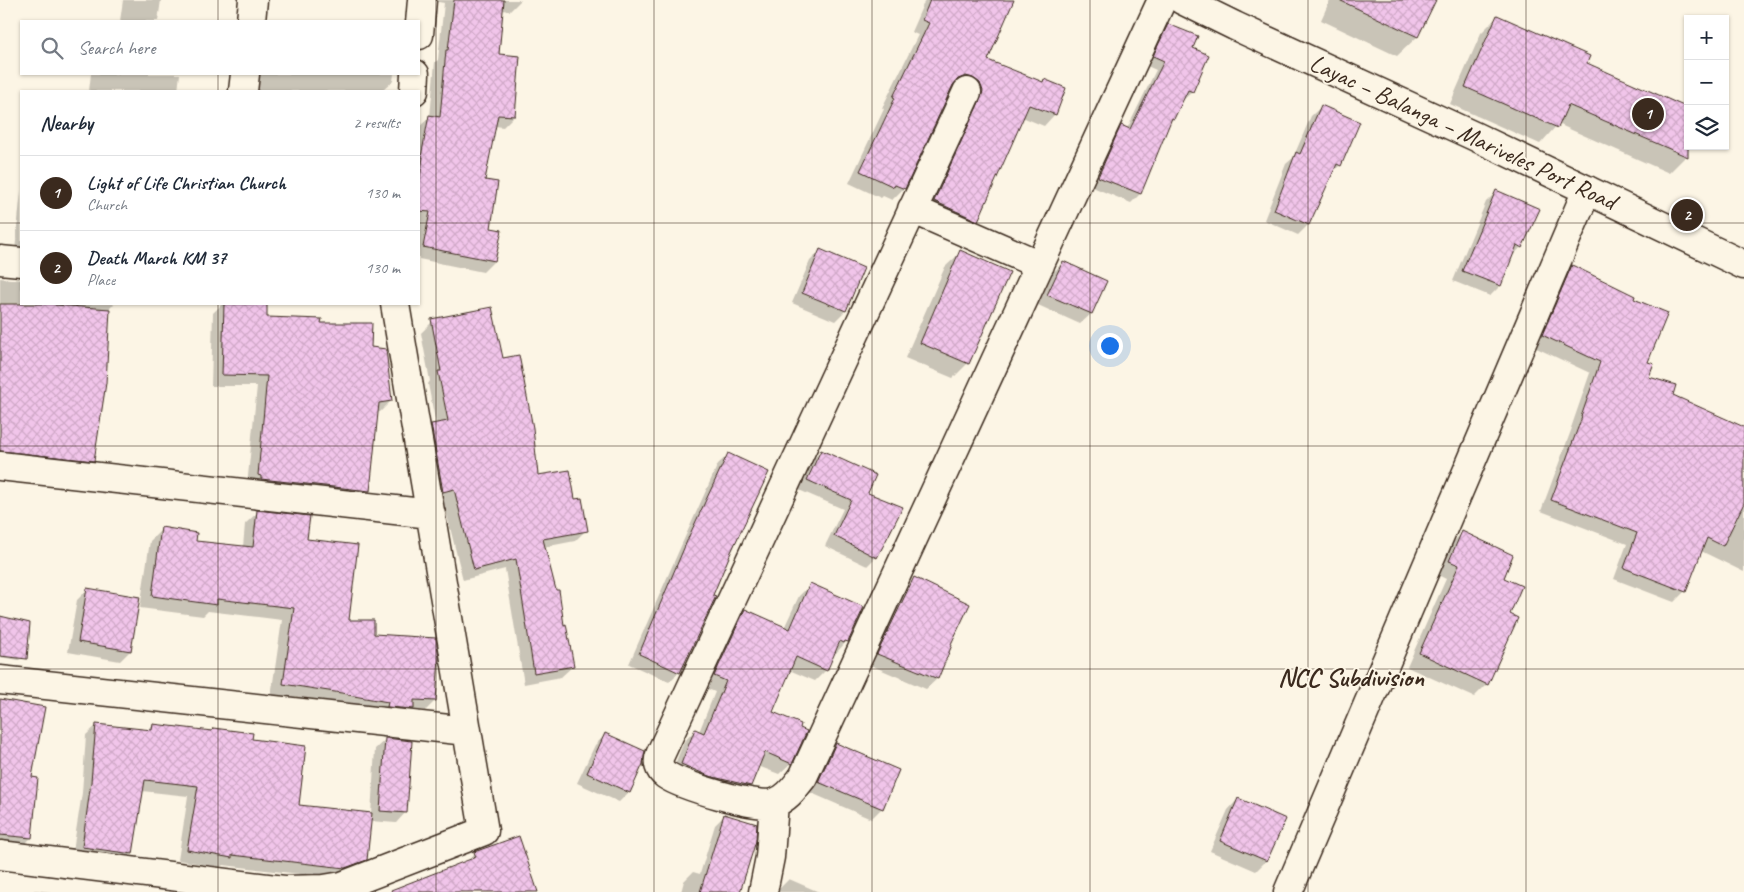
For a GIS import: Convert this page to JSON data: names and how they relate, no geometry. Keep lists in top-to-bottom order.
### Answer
{
  "streets": {
    "street": ["Layac – Balanga – Mariveles Port Road"]
  },
  "districts": ["NCC Subdivision"],
  "page": {
    "map_buttons": ["+", "−"],
    "search": "Search here",
    "heading": ["Nearby", "2 results"],
    "pins": ["1", "2"],
    "list": [
      {
        "mark": "1",
        "name": "Light of Life Christian Church",
        "note": "Church",
        "value": "130 m"
      },
      {
        "mark": "2",
        "name": "Death March KM 37",
        "note": "Place",
        "value": "130 m"
      }
    ]
  }
}
